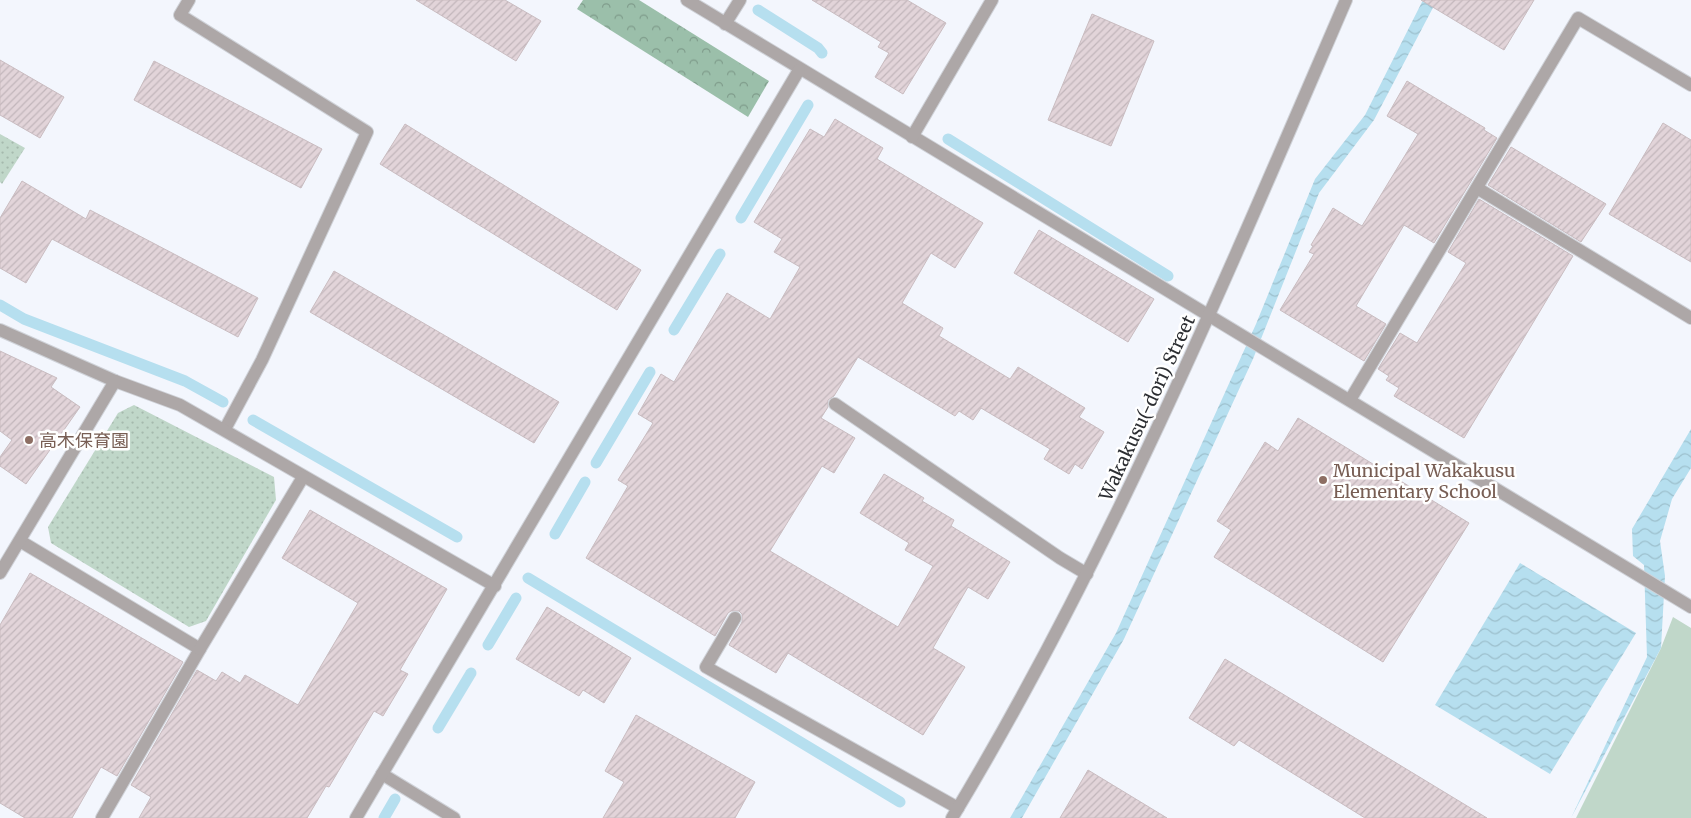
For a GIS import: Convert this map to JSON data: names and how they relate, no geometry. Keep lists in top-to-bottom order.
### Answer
{
  "streets": {
    "street": ["Wakakusu(-dori) Street"]
  },
  "places": ["高木保育園", "Municipal Wakakusu Elementary School"]
}
